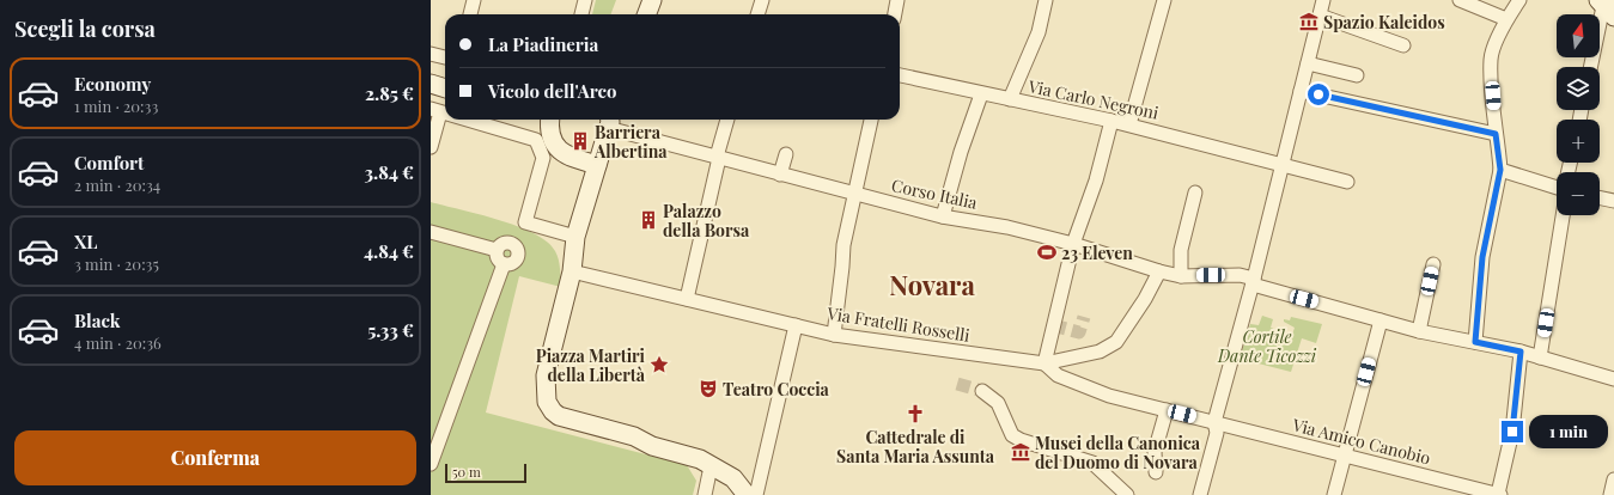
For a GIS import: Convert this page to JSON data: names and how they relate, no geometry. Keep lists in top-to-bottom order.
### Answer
{
  "streets": {
    "street": [
      "Via Carlo Negroni",
      "Corso Italia",
      "Via Fratelli Rosselli",
      "Via Amico Canobio"
    ]
  },
  "crossings": [
    ["Via Fratelli Rosselli", "Via Amico Canobio"]
  ],
  "districts": ["Novara"],
  "parks": ["Cortile Dante Ticozzi"],
  "places": {
    "museum": ["Spazio Kaleidos", "Musei della Canonica del Duomo di Novara"],
    "building": ["Barriera Albertina", "Palazzo della Borsa"],
    "sports": ["23 Eleven"],
    "place": ["Piazza Martiri della Libertà"],
    "theatre": ["Teatro Coccia"],
    "church": ["Cattedrale di Santa Maria Assunta"]
  },
  "scale_bar": "50 m",
  "north": "top",
  "page": {
    "heading": "Scegli la corsa",
    "map_buttons": ["+", "−"],
    "banner": ["La Piadineria", "Vicolo dell'Arco"],
    "list": [
      {
        "name": "Economy",
        "note": "1 min · 20:33",
        "value": "2.85 €"
      },
      {
        "name": "Comfort",
        "note": "2 min · 20:34",
        "value": "3.84 €"
      },
      {
        "name": "XL",
        "note": "3 min · 20:35",
        "value": "4.84 €"
      },
      {
        "name": "Black",
        "note": "4 min · 20:36",
        "value": "5.33 €"
      }
    ],
    "bubble": "1 min",
    "buttons": "Conferma",
    "scale": "50 m"
  }
}
